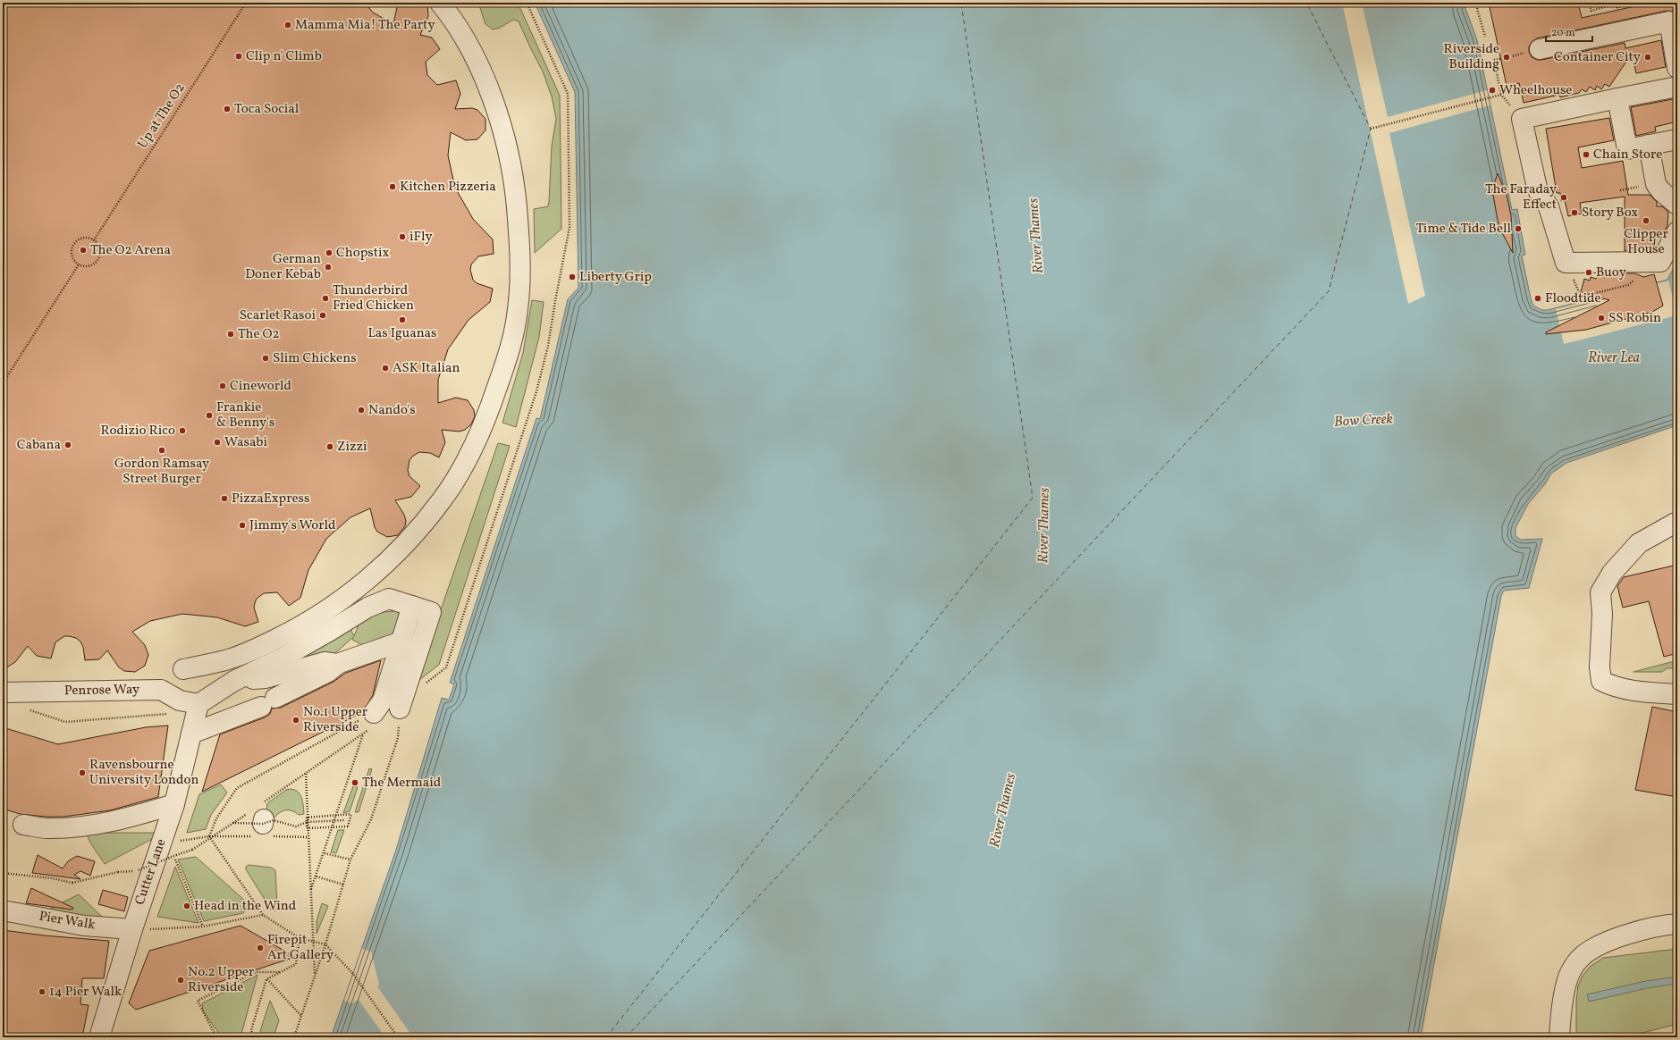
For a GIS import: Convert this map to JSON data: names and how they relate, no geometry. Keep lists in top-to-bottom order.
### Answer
{
  "streets": {
    "street": ["Penrose Way", "Cutter Lane", "Pier Walk"],
    "path": ["Up at The O2"]
  },
  "crossings": [
    ["Penrose Way", "Cutter Lane"],
    ["Cutter Lane", "Pier Walk"]
  ],
  "water": ["River Thames", "River Lea", "Bow Creek"],
  "places": [
    "Mamma Mia! The Party",
    "Clip n' Climb",
    "Riverside Building",
    "Container City",
    "Wheelhouse",
    "Toca Social",
    "Chain Store",
    "Kitchen Pizzeria",
    "The Faraday Effect",
    "Story Box",
    "Clipper House",
    "Time & Tide Bell",
    "iFly",
    "The O2 Arena",
    "Chopstix",
    "German Doner Kebab",
    "Buoy",
    "Liberty Grip",
    "Thunderbird Fried Chicken",
    "Floodtide",
    "Scarlet Rasoi",
    "SS Robin",
    "Las Iguanas",
    "The O2",
    "Slim Chickens",
    "ASK Italian",
    "Cineworld",
    "Nando's",
    "Frankie & Benny's",
    "Rodizio Rico",
    "Wasabi",
    "Cabana",
    "Zizzi",
    "Gordon Ramsay Street Burger",
    "PizzaExpress",
    "Jimmy's World",
    "No.1 Upper Riverside",
    "Ravensbourne University London",
    "The Mermaid",
    "Head in the Wind",
    "Firepit Art Gallery",
    "No.2 Upper Riverside",
    "14 Pier Walk"
  ],
  "scale_bar": "20 m"
}
